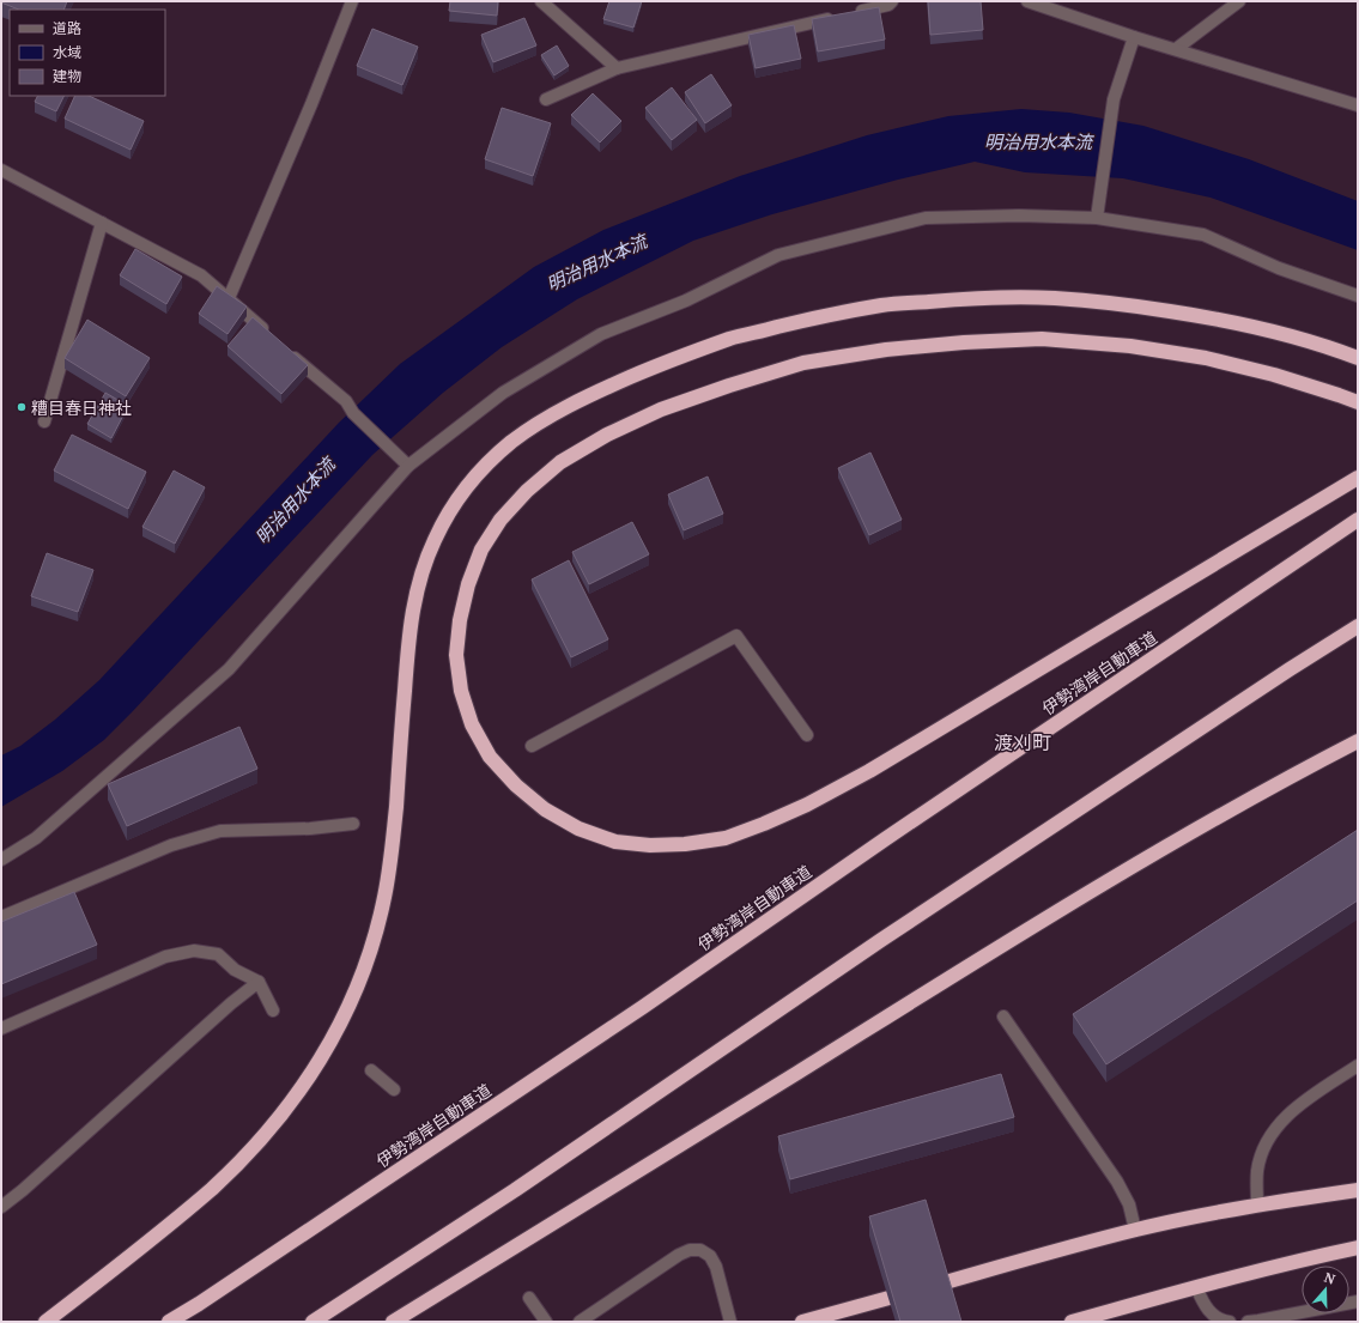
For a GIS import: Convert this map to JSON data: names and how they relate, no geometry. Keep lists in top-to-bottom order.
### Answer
{
  "streets": {
    "highway": ["伊勢湾岸自動車道"]
  },
  "districts": ["渡刈町"],
  "water": ["明治用水本流"],
  "places": ["糟目春日神社"],
  "legend": ["道路", "水域", "建物"],
  "north": "top"
}
